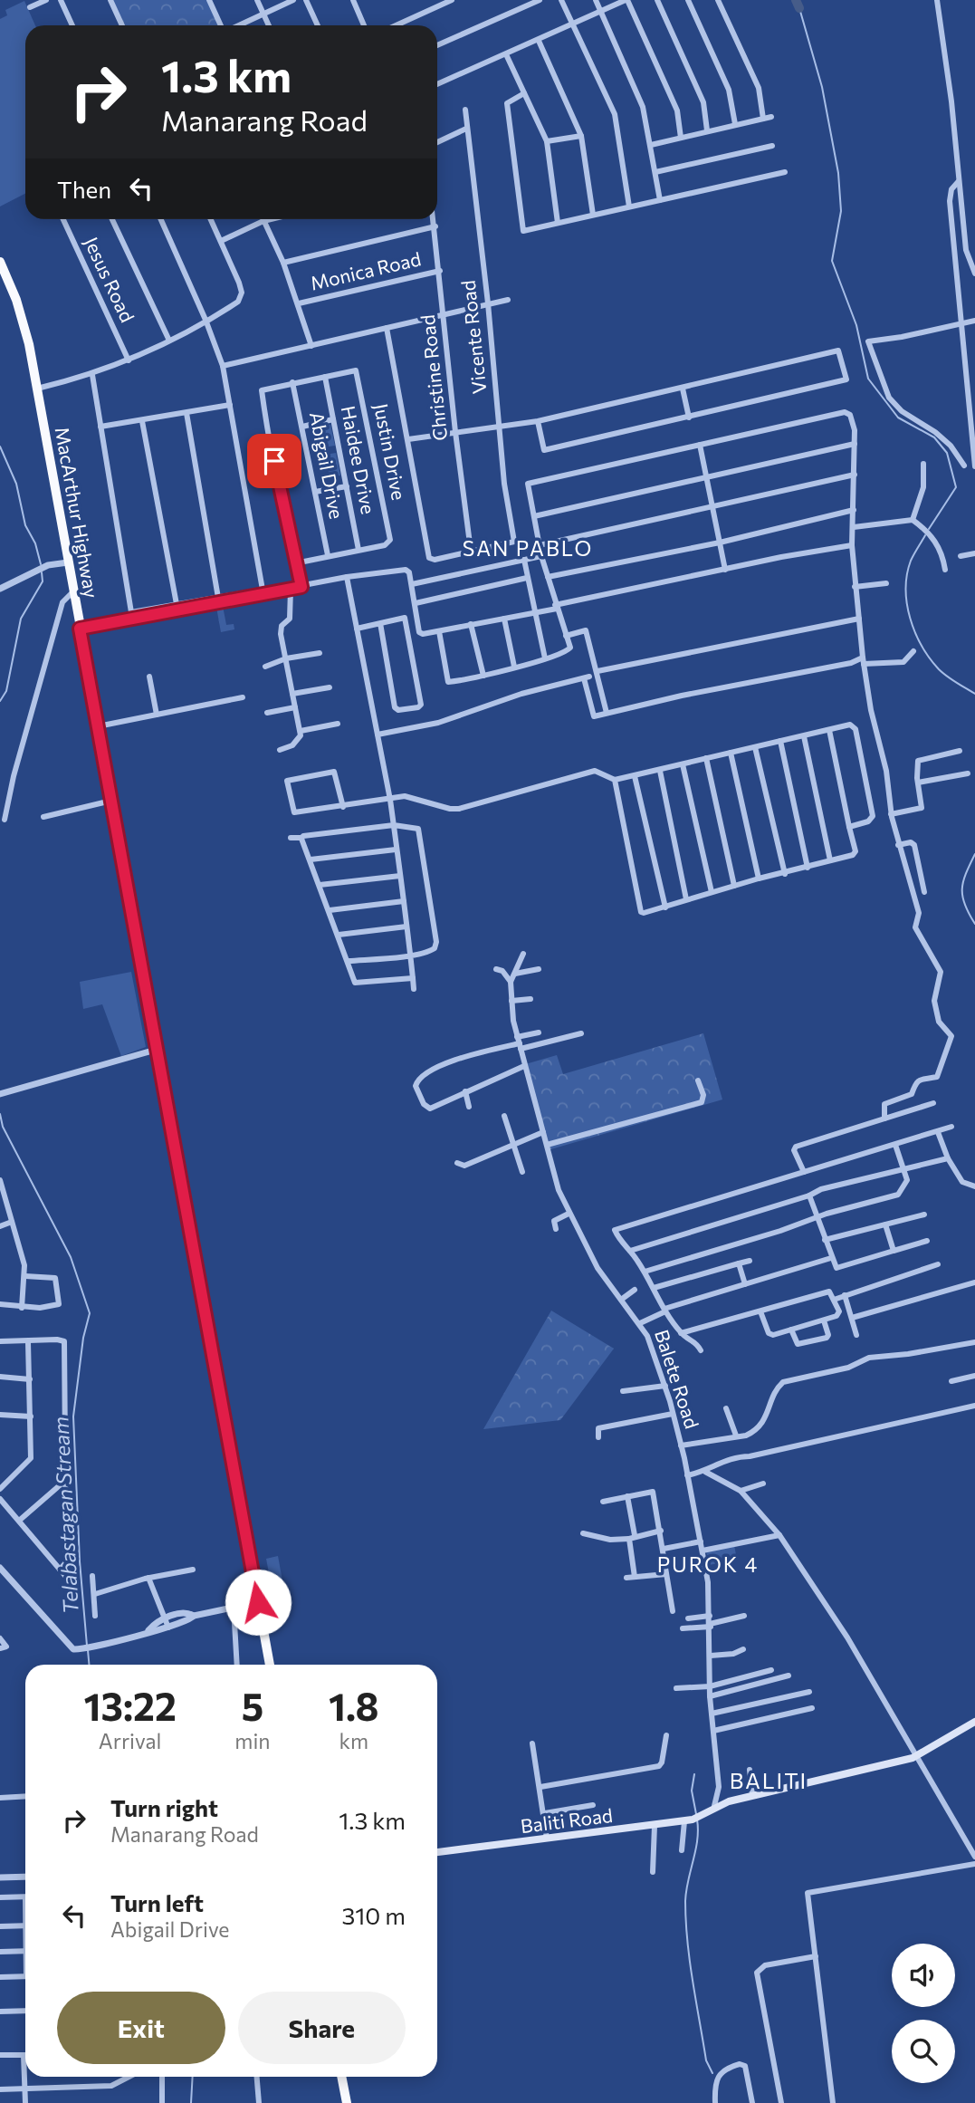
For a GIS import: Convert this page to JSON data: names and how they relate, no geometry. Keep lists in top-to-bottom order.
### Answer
{
  "streets": {
    "highway": ["MacArthur Highway"],
    "main road": ["Baliti Road"],
    "street": [
      "Monica Road",
      "Jesus Road",
      "Vicente Road",
      "Christine Road",
      "Justin Drive",
      "Haidee Drive",
      "Abigail Drive",
      "Balete Road"
    ]
  },
  "crossings": [
    ["Monica Road", "Christine Road"],
    ["Vicente Road", "Christine Road"],
    ["Justin Drive", "Haidee Drive"],
    ["Balete Road", "Baliti Road"]
  ],
  "districts": ["SAN PABLO", "PUROK 4", "BALITI"],
  "water": ["Telabastagan Stream"],
  "page": {
    "turn": ["1.3 km", "Manarang Road"],
    "then": "Then",
    "eta": [
      "13:22",
      "Arrival",
      "5",
      "min",
      "1.8",
      "km"
    ],
    "list": [
      {
        "name": "Turn right",
        "note": "Manarang Road",
        "value": "1.3 km"
      },
      {
        "name": "Turn left",
        "note": "Abigail Drive",
        "value": "310 m"
      }
    ],
    "buttons": ["Exit", "Share"]
  }
}
